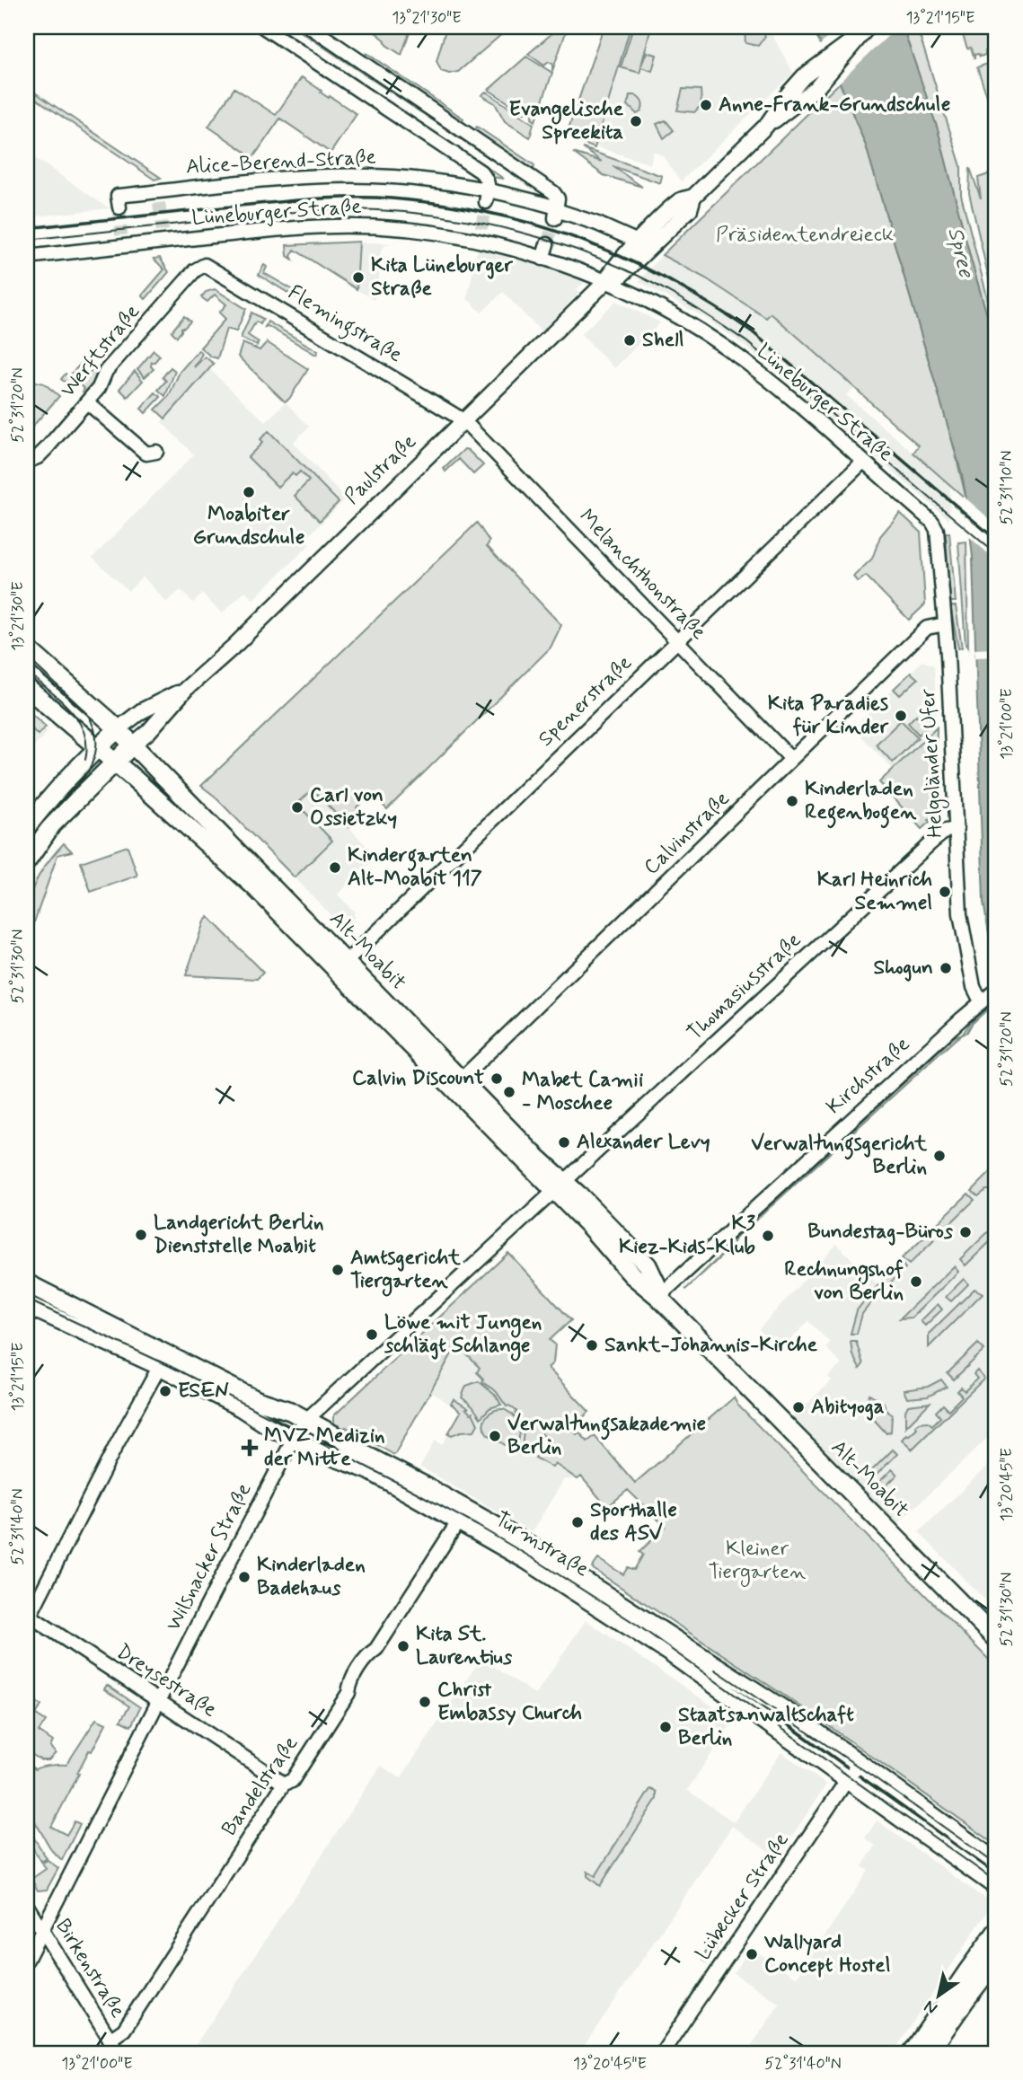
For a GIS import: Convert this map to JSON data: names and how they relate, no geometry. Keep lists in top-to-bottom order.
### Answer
{
  "streets": {
    "main road": ["Paulstraße", "Alt-Moabit", "Turmstraße"],
    "street": [
      "Alice-Berend-Straße",
      "Lüneburger Straße",
      "Flemingstraße",
      "Werftstraße",
      "Melanchthonstraße",
      "Spenerstraße",
      "Helgoländer Ufer",
      "Calvinstraße",
      "Thomasiusstraße",
      "Kirchstraße",
      "Wilsnacker Straße",
      "Dreysestraße",
      "Bandelstraße",
      "Lübecker Straße",
      "Birkenstraße"
    ]
  },
  "crossings": [
    ["Alice-Berend-Straße", "Paulstraße"],
    ["Lüneburger Straße", "Paulstraße"],
    ["Lüneburger Straße", "Spenerstraße"],
    ["Lüneburger Straße", "Helgoländer Ufer"],
    ["Flemingstraße", "Werftstraße"],
    ["Flemingstraße", "Paulstraße"],
    ["Flemingstraße", "Melanchthonstraße"],
    ["Paulstraße", "Melanchthonstraße"],
    ["Paulstraße", "Alt-Moabit"],
    ["Melanchthonstraße", "Spenerstraße"],
    ["Melanchthonstraße", "Calvinstraße"],
    ["Spenerstraße", "Alt-Moabit"],
    ["Helgoländer Ufer", "Calvinstraße"],
    ["Helgoländer Ufer", "Thomasiusstraße"],
    ["Helgoländer Ufer", "Kirchstraße"],
    ["Calvinstraße", "Alt-Moabit"],
    ["Alt-Moabit", "Thomasiusstraße"],
    ["Alt-Moabit", "Kirchstraße"],
    ["Alt-Moabit", "Wilsnacker Straße"],
    ["Thomasiusstraße", "Wilsnacker Straße"],
    ["Turmstraße", "Wilsnacker Straße"],
    ["Turmstraße", "Bandelstraße"],
    ["Turmstraße", "Lübecker Straße"],
    ["Wilsnacker Straße", "Dreysestraße"],
    ["Wilsnacker Straße", "Birkenstraße"],
    ["Dreysestraße", "Bandelstraße"],
    ["Bandelstraße", "Birkenstraße"]
  ],
  "water": ["Spree"],
  "parks": ["Präsidentendreieck", "Kleiner Tiergarten"],
  "places": {
    "other": [
      "Anne-Frank-Grundschule",
      "Evangelische Spreekita",
      "Kita Lüneburger Straße",
      "Shell",
      "Moabiter Grundschule",
      "Kita Paradies für Kinder",
      "Kinderladen Regenbogen",
      "Carl von Ossietzky",
      "Kindergarten Alt-Moabit 117",
      "Karl Heinrich Semmel",
      "Shogun",
      "Calvin Discount",
      "Mabet Camii - Moschee",
      "Alexander Levy",
      "Verwaltungsgericht Berlin",
      "Bundestag-Büros",
      "Landgericht Berlin Dienststelle Moabit",
      "K3 Kiez-Kids-Klub",
      "Amtsgericht Tiergarten",
      "Rechnungshof von Berlin",
      "Löwe mit Jungen schlägt Schlange",
      "Sankt-Johannis-Kirche",
      "ESEN",
      "Abityoga",
      "Verwaltungsakademie Berlin",
      "Sporthalle des ASV",
      "Kinderladen Badehaus",
      "Kita St. Laurentius",
      "Christ Embassy Church",
      "Staatsanwaltschaft Berlin",
      "Wallyard Concept Hostel"
    ],
    "health": ["MVZ Medizin der Mitte"]
  },
  "north": "bottom left",
  "coordinates": [
    "13°21'30\"E",
    "13°21'15\"E",
    "52°31'20\"N",
    "52°31'10\"N",
    "13°21'00\"E",
    "52°31'30\"N",
    "13°20'45\"E",
    "52°31'40\"N"
  ]
}
